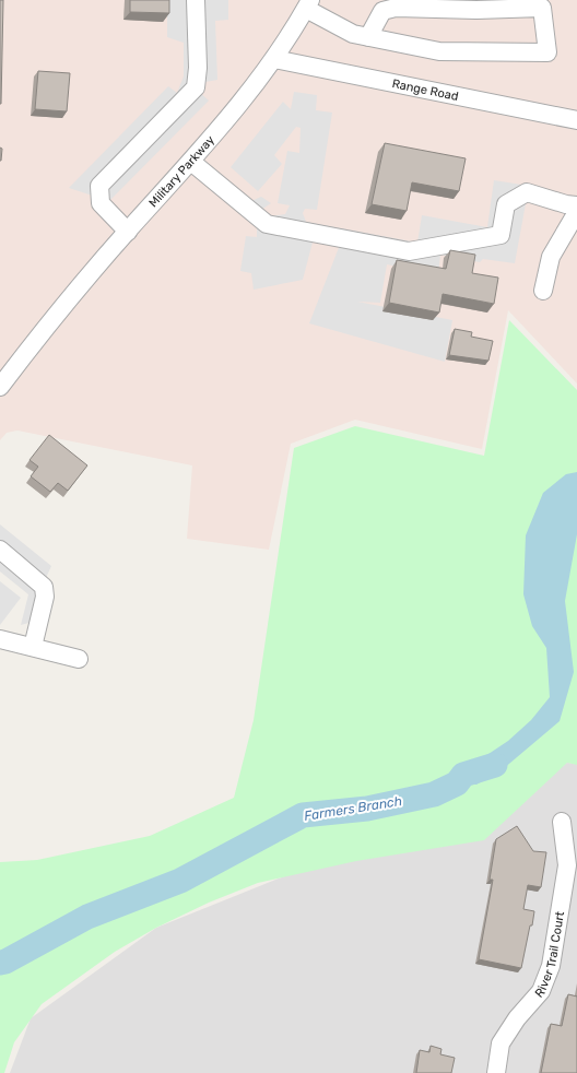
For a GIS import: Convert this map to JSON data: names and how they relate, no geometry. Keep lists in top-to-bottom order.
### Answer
{
  "streets": {
    "street": ["Range Road", "Military Parkway", "River Trail Court"]
  },
  "crossings": [
    ["Range Road", "Military Parkway"]
  ],
  "water": ["Farmers Branch"]
}
